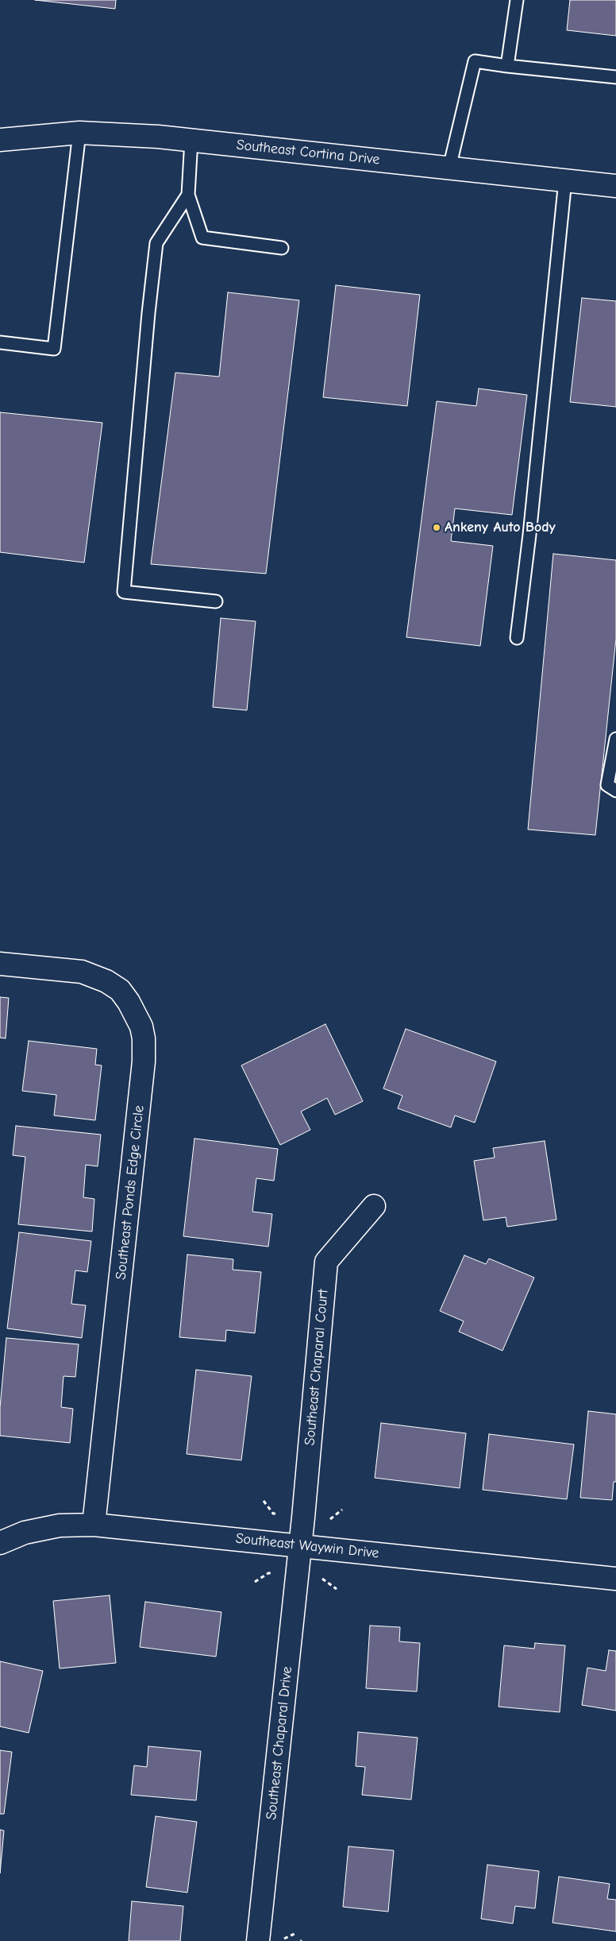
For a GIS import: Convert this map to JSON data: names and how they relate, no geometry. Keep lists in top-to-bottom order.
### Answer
{
  "streets": {
    "street": [
      "Southeast Cortina Drive",
      "Southeast Ponds Edge Circle",
      "Southeast Chaparal Court",
      "Southeast Waywin Drive",
      "Southeast Chaparal Drive"
    ]
  },
  "crossings": [
    ["Southeast Ponds Edge Circle", "Southeast Waywin Drive"],
    ["Southeast Chaparal Court", "Southeast Waywin Drive"],
    ["Southeast Chaparal Court", "Southeast Chaparal Drive"],
    ["Southeast Waywin Drive", "Southeast Chaparal Drive"]
  ],
  "places": ["Ankeny Auto Body"]
}
